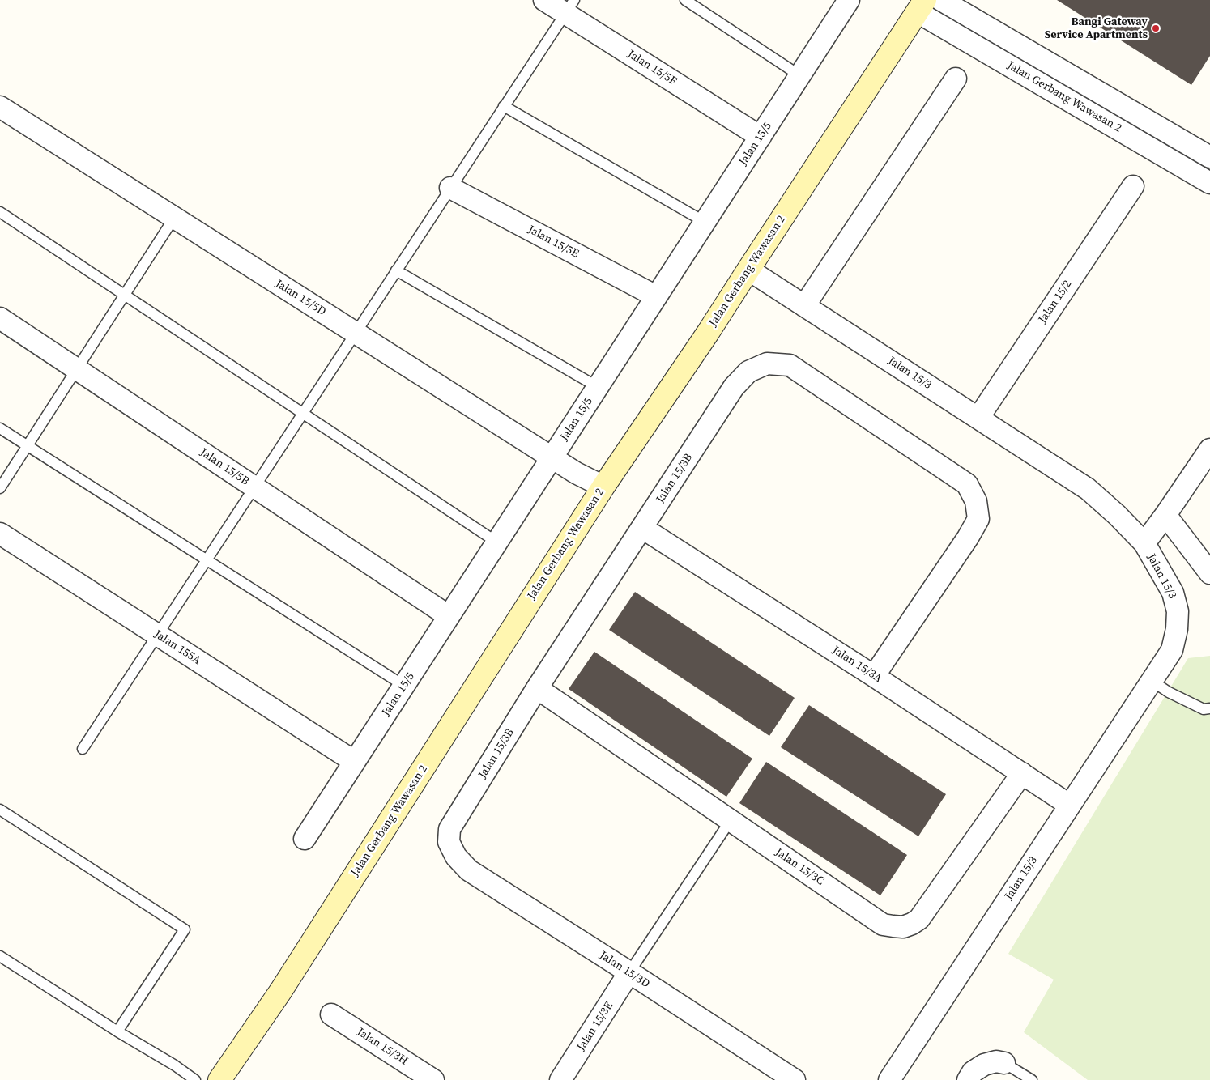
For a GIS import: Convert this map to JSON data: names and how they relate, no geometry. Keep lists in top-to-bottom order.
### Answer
{
  "streets": {
    "street": [
      "Jalan 15/5F",
      "Jalan Gerbang Wawasan 2",
      "Jalan 15/5",
      "Jalan 15/5E",
      "Jalan 15/5D",
      "Jalan 15/2",
      "Jalan 15/3",
      "Jalan 15/5B",
      "Jalan 15/3B",
      "Jalan 155A",
      "Jalan 15/3A",
      "Jalan 15/3C",
      "Jalan 15/3D",
      "Jalan 15/3E",
      "Jalan 15/3H"
    ]
  },
  "crossings": [
    ["Jalan 15/5F", "Jalan 15/5"],
    ["Jalan Gerbang Wawasan 2", "Jalan 15/5D"],
    ["Jalan Gerbang Wawasan 2", "Jalan 15/3"],
    ["Jalan 15/5", "Jalan 15/5E"],
    ["Jalan 15/5", "Jalan 15/5D"],
    ["Jalan 15/5", "Jalan 15/5B"],
    ["Jalan 15/5", "Jalan 155A"],
    ["Jalan 15/2", "Jalan 15/3"],
    ["Jalan 15/3", "Jalan 15/3A"],
    ["Jalan 15/3B", "Jalan 15/3A"],
    ["Jalan 15/3B", "Jalan 15/3C"],
    ["Jalan 15/3B", "Jalan 15/3D"],
    ["Jalan 15/3A", "Jalan 15/3C"],
    ["Jalan 15/3D", "Jalan 15/3E"]
  ],
  "places": ["Bangi Gateway Service Apartments"]
}
